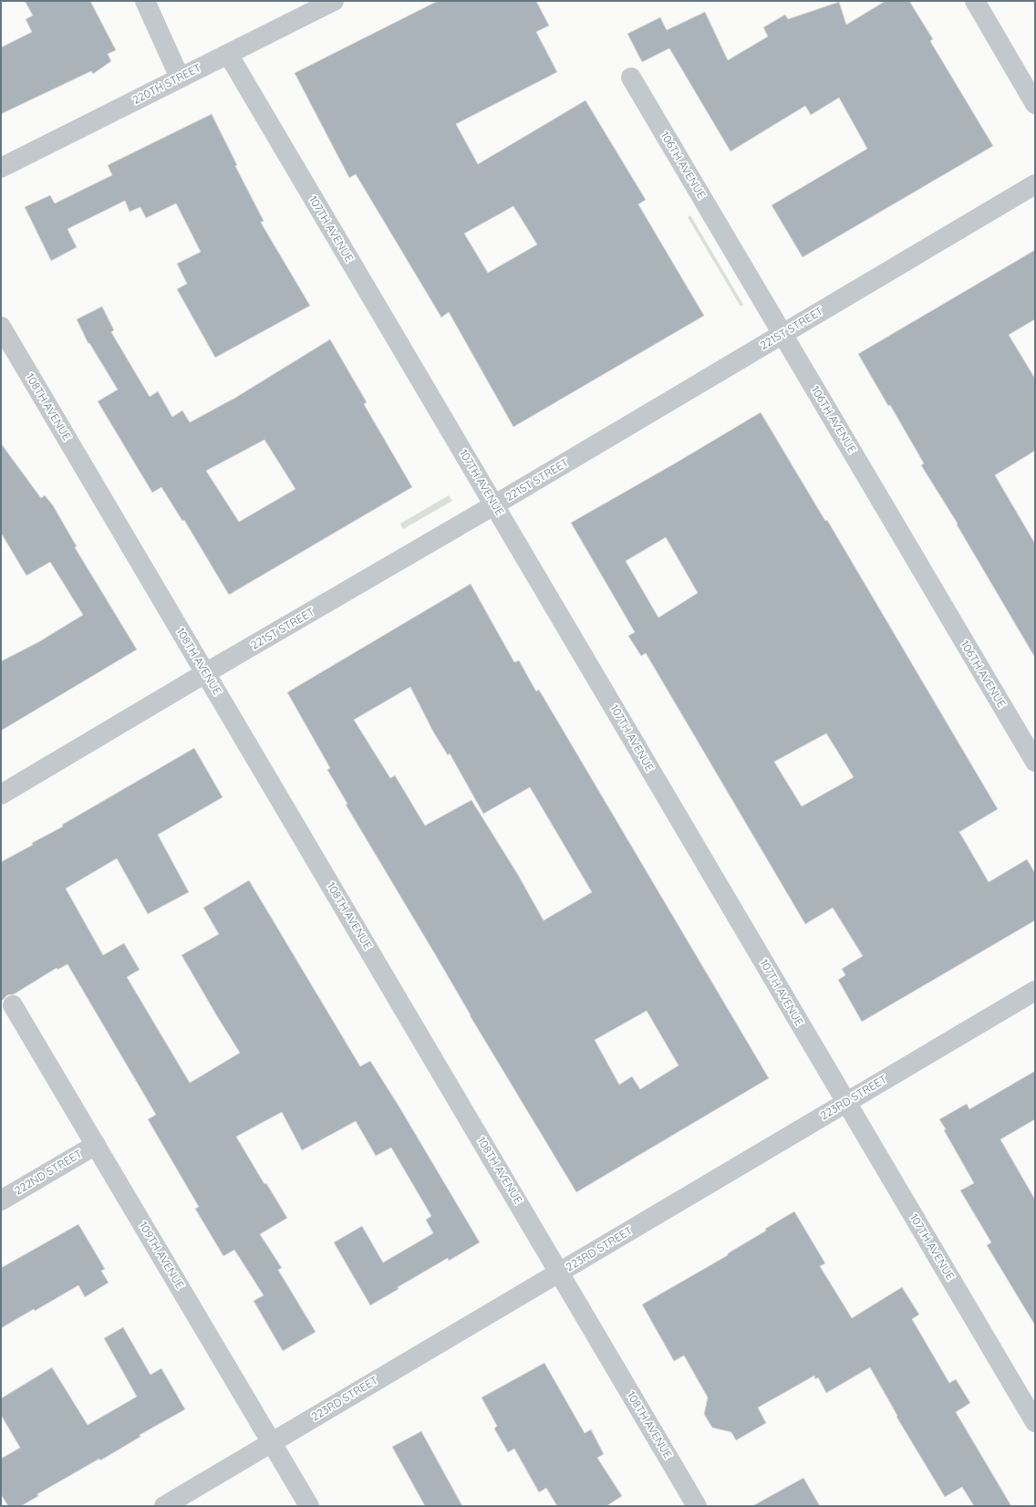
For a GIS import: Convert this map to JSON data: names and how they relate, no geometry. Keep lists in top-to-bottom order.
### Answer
{
  "streets": {
    "street": [
      "220TH STREET",
      "106TH AVENUE",
      "107TH AVENUE",
      "221ST STREET",
      "108TH AVENUE",
      "223RD STREET",
      "222ND STREET",
      "109TH AVENUE"
    ]
  },
  "crossings": [
    ["220TH STREET", "107TH AVENUE"],
    ["106TH AVENUE", "221ST STREET"],
    ["107TH AVENUE", "221ST STREET"],
    ["107TH AVENUE", "223RD STREET"],
    ["221ST STREET", "108TH AVENUE"],
    ["108TH AVENUE", "223RD STREET"],
    ["223RD STREET", "109TH AVENUE"],
    ["222ND STREET", "109TH AVENUE"]
  ]
}
